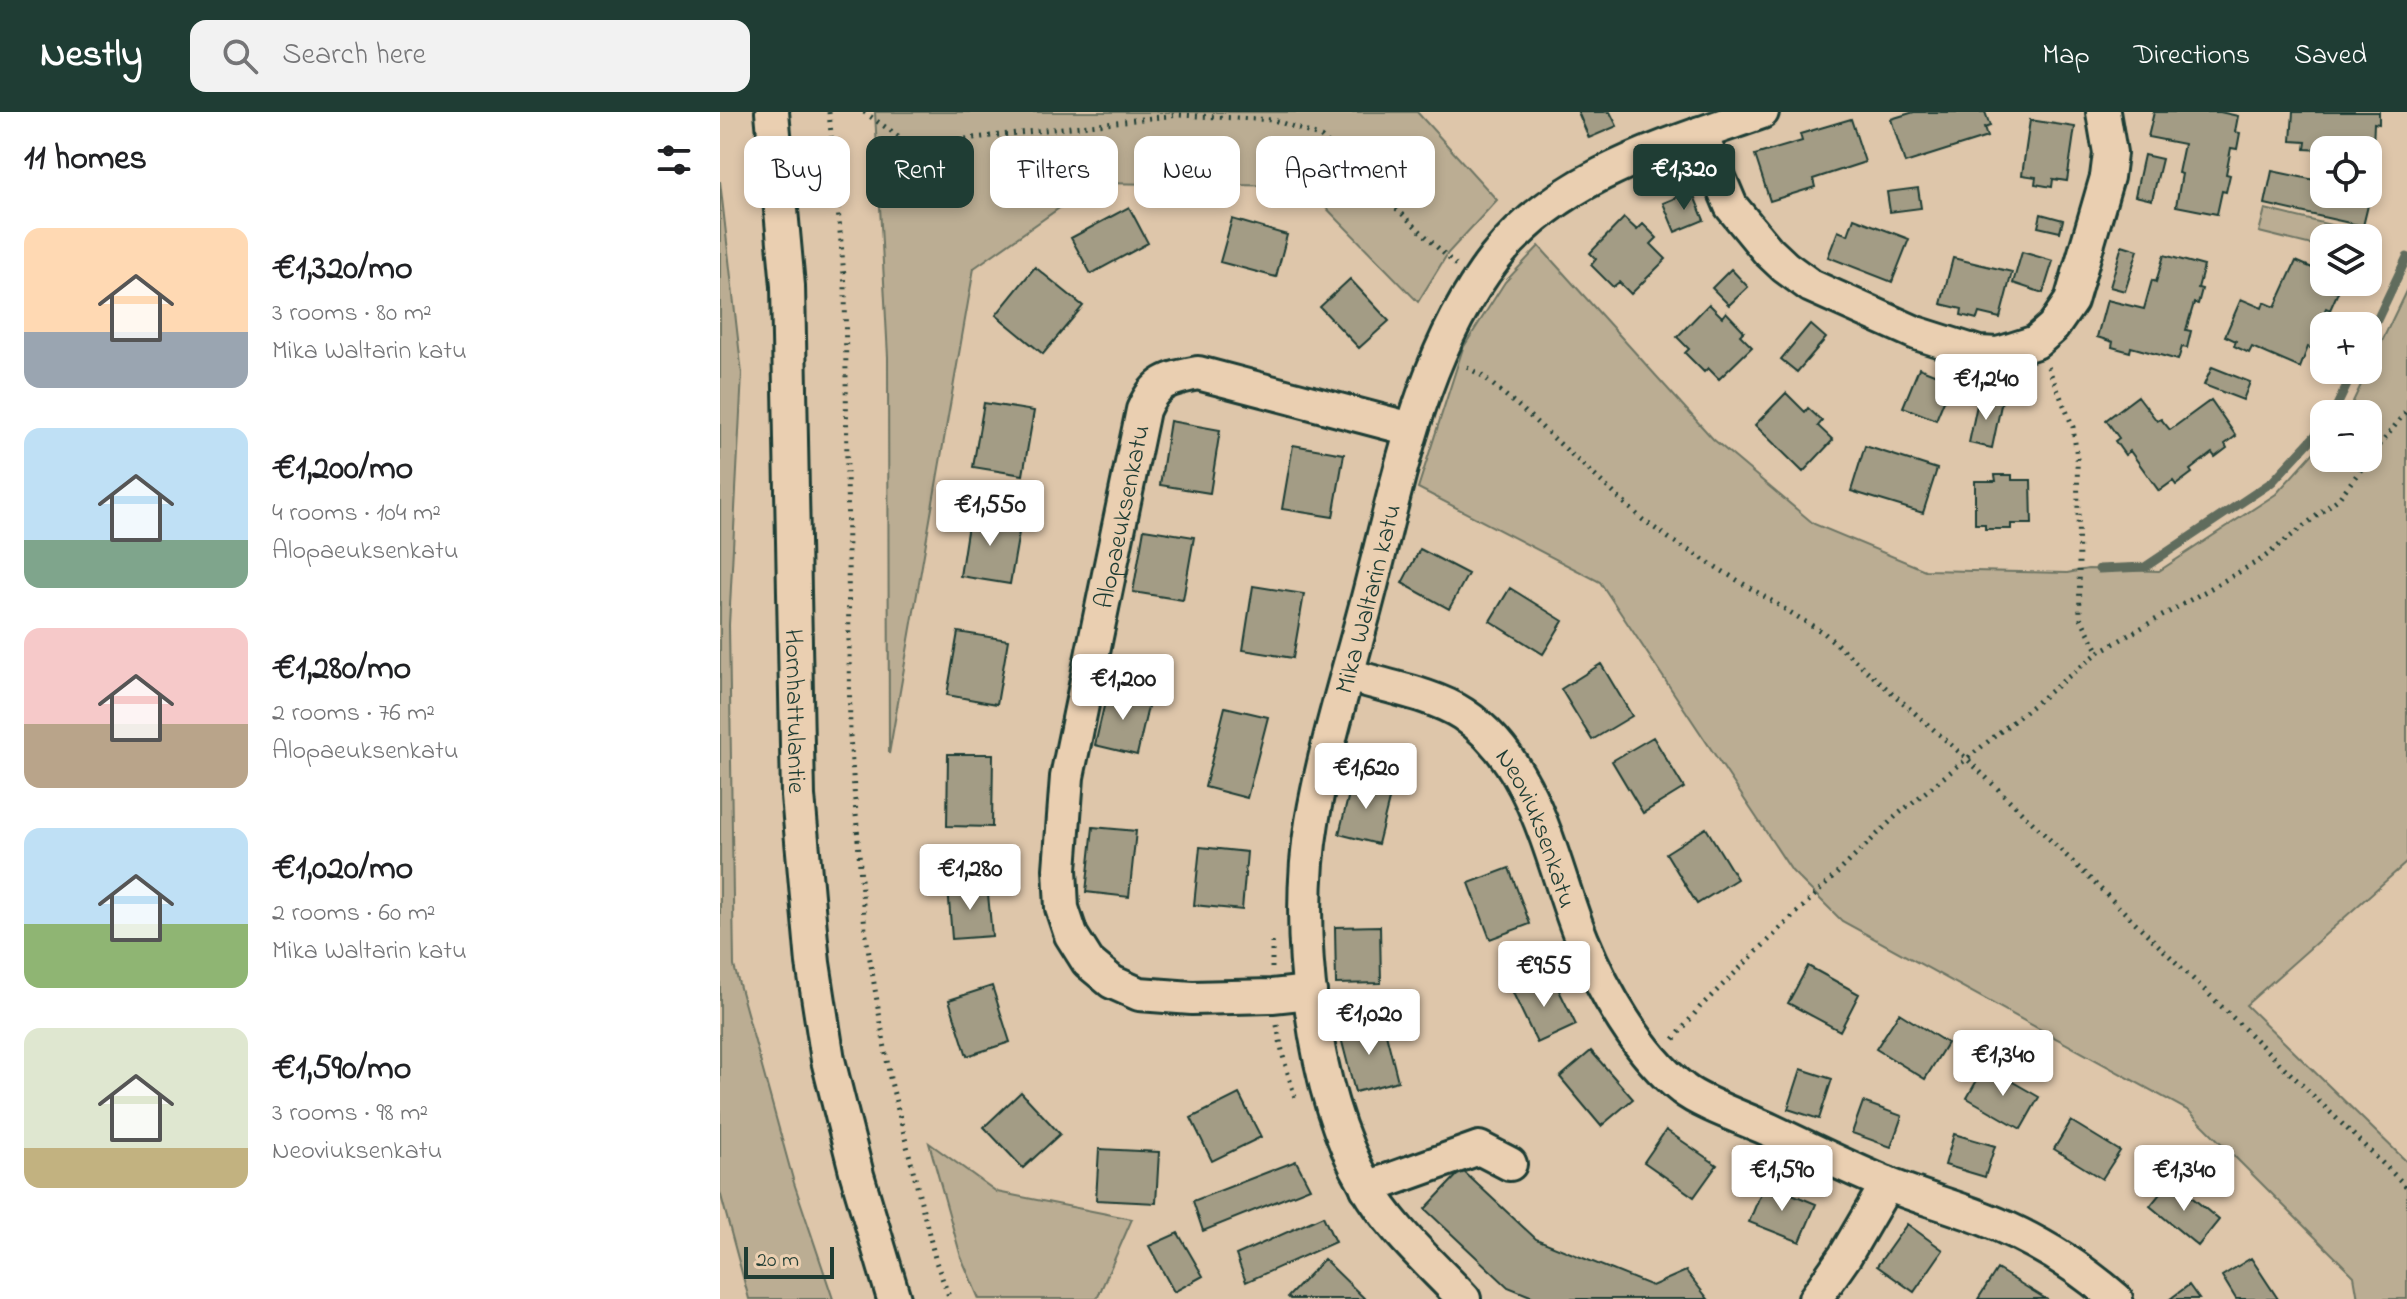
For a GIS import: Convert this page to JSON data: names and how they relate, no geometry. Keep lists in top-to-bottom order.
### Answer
{
  "streets": {
    "street": [
      "Alopaeuksenkatu",
      "Mika Waltarin katu",
      "Hornhattulantie",
      "Neoviuksenkatu"
    ]
  },
  "crossings": [
    ["Alopaeuksenkatu", "Mika Waltarin katu"],
    ["Mika Waltarin katu", "Neoviuksenkatu"]
  ],
  "scale_bar": "20 m",
  "page": {
    "header": "Nestly",
    "search": "Search here",
    "nav": ["Map", "Directions", "Saved"],
    "heading": "11 homes",
    "map_buttons": ["+", "−"],
    "chip": [
      "Buy",
      "Rent",
      "Filters",
      "New",
      "Apartment"
    ],
    "price": [
      "€1,320",
      "€1,240",
      "€1,550",
      "€1,200",
      "€1,620",
      "€1,280",
      "€955",
      "€1,020",
      "€1,340",
      "€1,590",
      "€1,340"
    ],
    "list": [
      {
        "name": "€1,320/mo",
        "note": "3 rooms · 80 m² · Mika Waltarin katu"
      },
      {
        "name": "€1,200/mo",
        "note": "4 rooms · 104 m² · Alopaeuksenkatu"
      },
      {
        "name": "€1,280/mo",
        "note": "2 rooms · 76 m² · Alopaeuksenkatu"
      },
      {
        "name": "€1,020/mo",
        "note": "2 rooms · 60 m² · Mika Waltarin katu"
      },
      {
        "name": "€1,590/mo",
        "note": "3 rooms · 98 m² · Neoviuksenkatu"
      }
    ],
    "scale": "20 m"
  }
}
